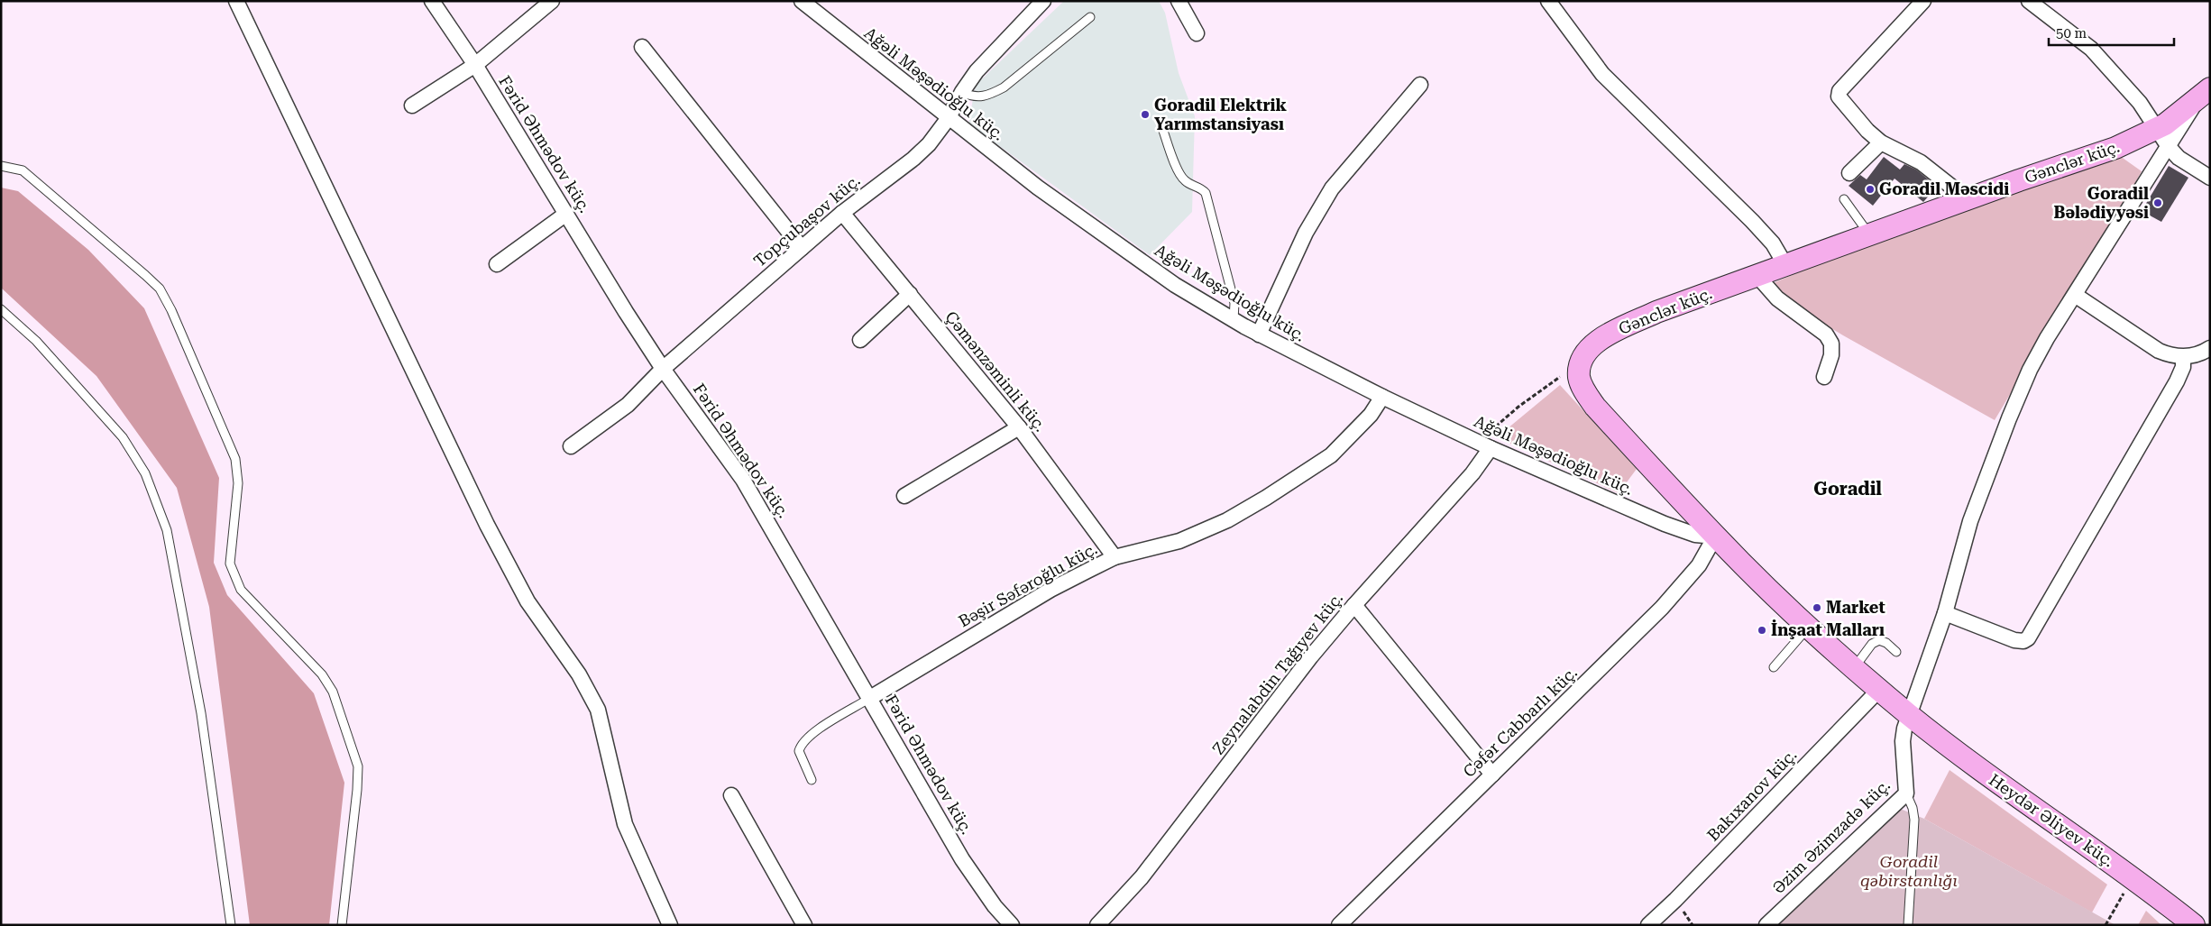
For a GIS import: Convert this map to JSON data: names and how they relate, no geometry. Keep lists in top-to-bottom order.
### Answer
{
  "streets": {
    "street": [
      "Ağəli Məşədioğlu küç.",
      "Fərid Əhmədov küç.",
      "Gənclər küç.",
      "Topçubaşov küç.",
      "Çəmənzəminli küç.",
      "Bəşir Səfəroğlu küç.",
      "Zeynalabdin Tağıyev küç.",
      "Cəfər Cabbarlı küç.",
      "Bakıxanov küç.",
      "Heydər Əliyev küç.",
      "Əzim Əzimzadə küç."
    ]
  },
  "crossings": [
    ["Ağəli Məşədioğlu küç.", "Topçubaşov küç."],
    ["Ağəli Məşədioğlu küç.", "Bəşir Səfəroğlu küç."],
    ["Ağəli Məşədioğlu küç.", "Zeynalabdin Tağıyev küç."],
    ["Ağəli Məşədioğlu küç.", "Cəfər Cabbarlı küç."],
    ["Fərid Əhmədov küç.", "Topçubaşov küç."],
    ["Fərid Əhmədov küç.", "Bəşir Səfəroğlu küç."],
    ["Gənclər küç.", "Əzim Əzimzadə küç."],
    ["Topçubaşov küç.", "Çəmənzəminli küç."],
    ["Çəmənzəminli küç.", "Bəşir Səfəroğlu küç."],
    ["Heydər Əliyev küç.", "Əzim Əzimzadə küç."]
  ],
  "districts": ["Goradil"],
  "parks": ["Goradil qəbirstanlığı"],
  "places": [
    "Goradil Elektrik Yarımstansiyası",
    "Goradil Məscidi",
    "Goradil Bələdiyyəsi",
    "Market",
    "İnşaat Malları"
  ],
  "scale_bar": "50 m"
}
